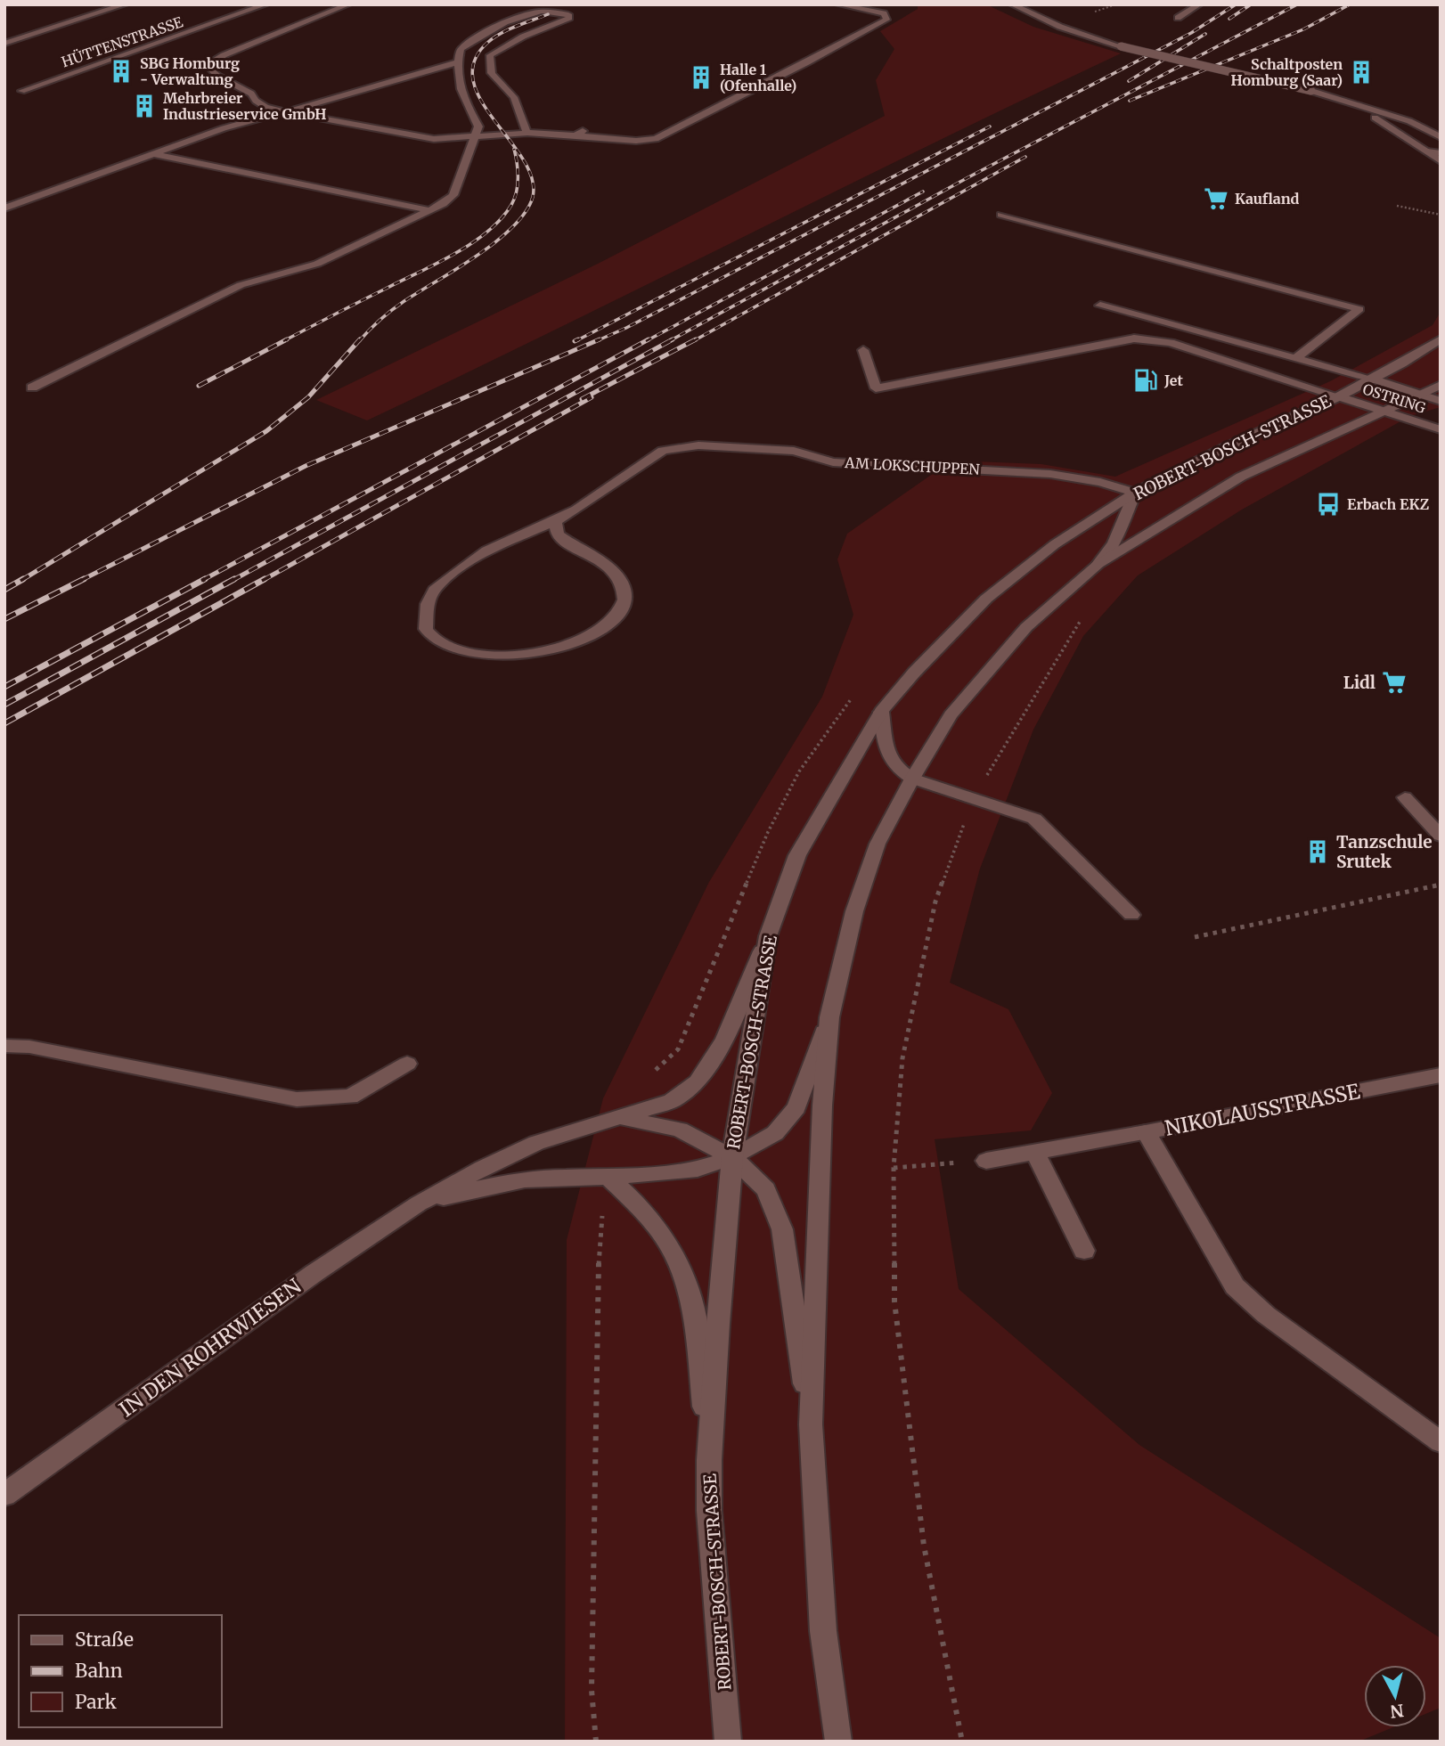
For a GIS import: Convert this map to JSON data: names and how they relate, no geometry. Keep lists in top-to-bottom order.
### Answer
{
  "streets": {
    "main road": [
      "HÜTTENSTRASSE",
      "OSTRING",
      "ROBERT-BOSCH-STRASSE",
      "AM LOKSCHUPPEN",
      "NIKOLAUSSTRASSE",
      "IN DEN ROHRWIESEN"
    ]
  },
  "crossings": [
    ["OSTRING", "ROBERT-BOSCH-STRASSE"],
    ["ROBERT-BOSCH-STRASSE", "AM LOKSCHUPPEN"],
    ["ROBERT-BOSCH-STRASSE", "IN DEN ROHRWIESEN"]
  ],
  "places": {
    "building": [
      "SBG Homburg - Verwaltung",
      "Schaltposten Homburg (Saar)",
      "Halle 1 (Ofenhalle)",
      "Mehrbreier Industrieservice GmbH",
      "Tanzschule Srutek"
    ],
    "supermarket": ["Kaufland", "Lidl"],
    "fuel station": ["Jet"],
    "bus stop": ["Erbach EKZ"]
  },
  "legend": ["Straße", "Bahn", "Park"],
  "north": "bottom"
}
